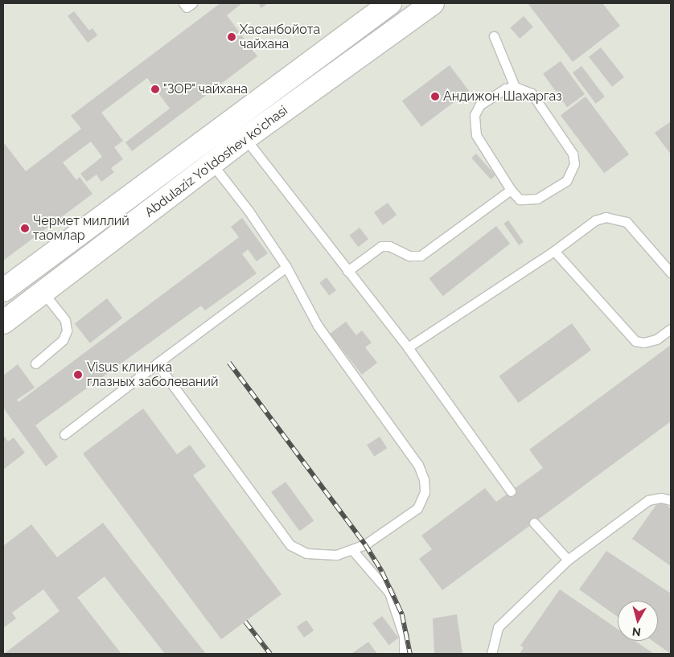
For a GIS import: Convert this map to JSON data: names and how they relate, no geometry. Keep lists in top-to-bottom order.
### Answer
{
  "streets": {
    "main road": ["Abdulaziz Yoʻldoshev koʻchasi"]
  },
  "places": [
    "Хасанбойота чайхана",
    "\"ЗОР\" чайхана",
    "Андижон Шахаргаз",
    "Чермет миллий таомлар",
    "Visus клиника глазных заболеваний"
  ],
  "north": "bottom"
}
